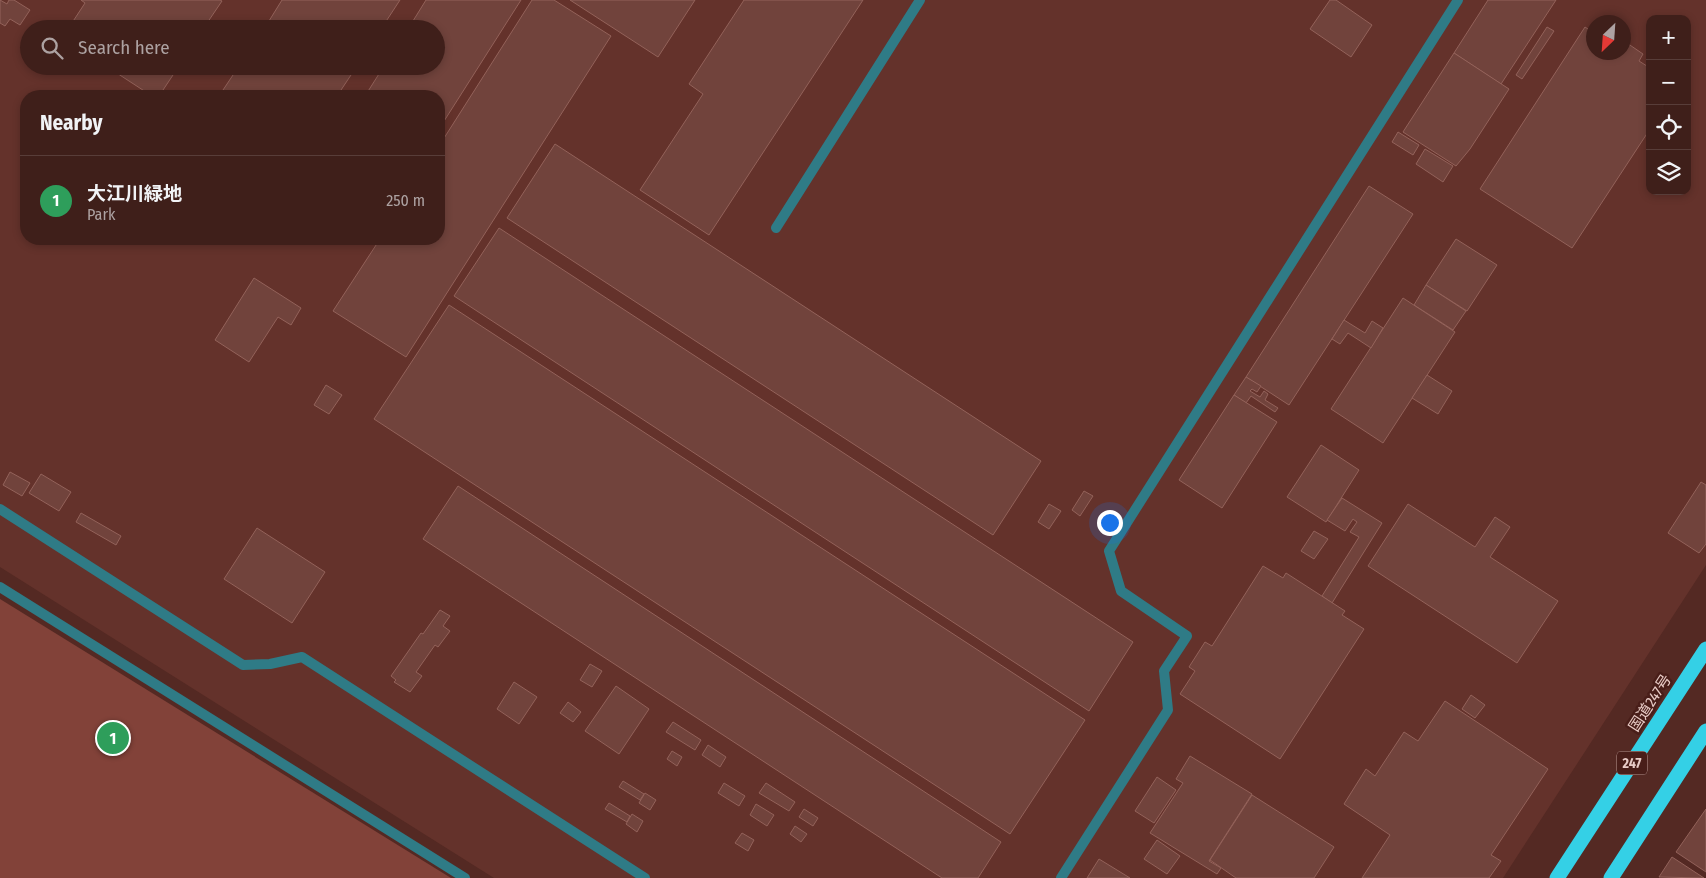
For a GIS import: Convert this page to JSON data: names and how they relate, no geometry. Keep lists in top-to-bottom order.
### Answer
{
  "streets": {
    "highway": ["国道247号", "247"]
  },
  "north": "bottom left",
  "page": {
    "map_buttons": ["+", "−"],
    "search": "Search here",
    "heading": "Nearby",
    "list": [
      {
        "mark": "1",
        "name": "大江川緑地",
        "note": "Park",
        "value": "250 m"
      }
    ],
    "pins": "1"
  }
}
